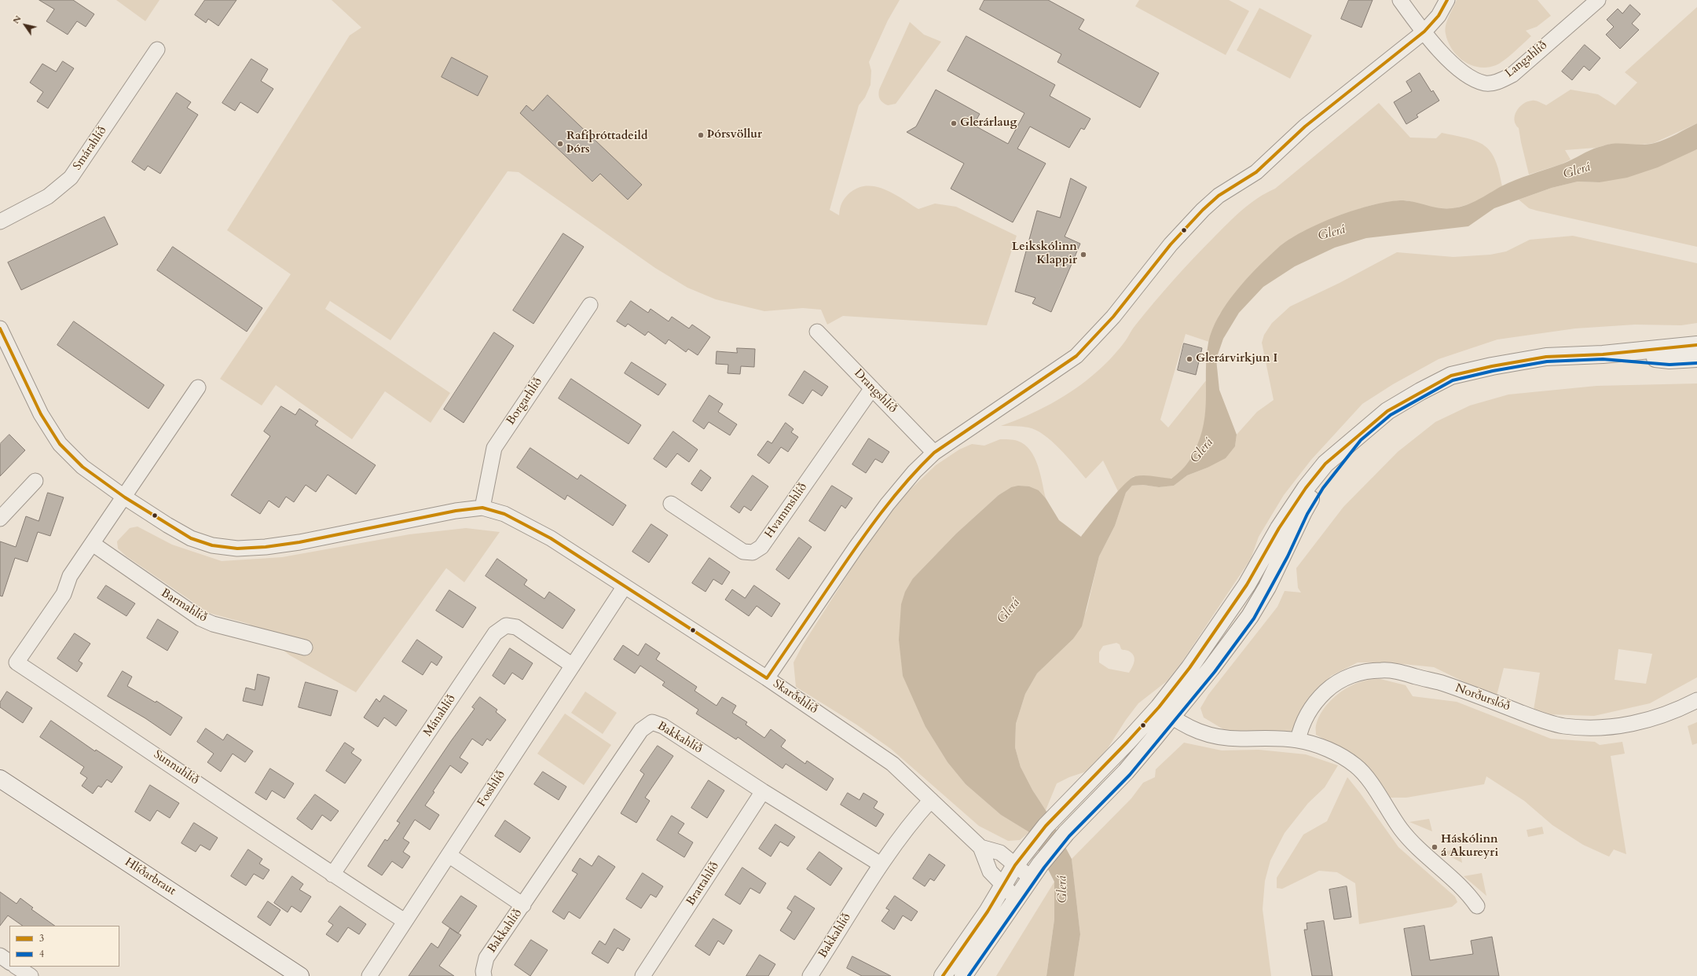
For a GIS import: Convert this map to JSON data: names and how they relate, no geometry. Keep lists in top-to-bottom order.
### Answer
{
  "streets": {
    "street": [
      "Langahlíð",
      "Smárahlíð",
      "Drangshlíð",
      "Borgarhlíð",
      "Hvammshlíð",
      "Barmahlíð",
      "Skarðshlíð",
      "Norðurslóð",
      "Mánahlíð",
      "Bakkahlíð",
      "Sunnuhlíð",
      "Fosshlíð",
      "Hlíðarbraut",
      "Brattahlíð"
    ]
  },
  "crossings": [
    ["Drangshlíð", "Hvammshlíð"],
    ["Borgarhlíð", "Skarðshlíð"],
    ["Barmahlíð", "Sunnuhlíð"],
    ["Skarðshlíð", "Bakkahlíð"],
    ["Skarðshlíð", "Sunnuhlíð"],
    ["Skarðshlíð", "Fosshlíð"],
    ["Mánahlíð", "Sunnuhlíð"],
    ["Mánahlíð", "Fosshlíð"],
    ["Bakkahlíð", "Fosshlíð"],
    ["Bakkahlíð", "Brattahlíð"],
    ["Sunnuhlíð", "Fosshlíð"]
  ],
  "water": ["Glerá"],
  "places": [
    "Glerárlaug",
    "Þórsvöllur",
    "Rafíþróttadeild Þórs",
    "Leikskólinn Klappir",
    "Glerárvirkjun I",
    "Háskólinn á Akureyri"
  ],
  "lines": ["transit line 3", "transit line 4"],
  "legend": ["3", "4"],
  "north": "top left"
}
